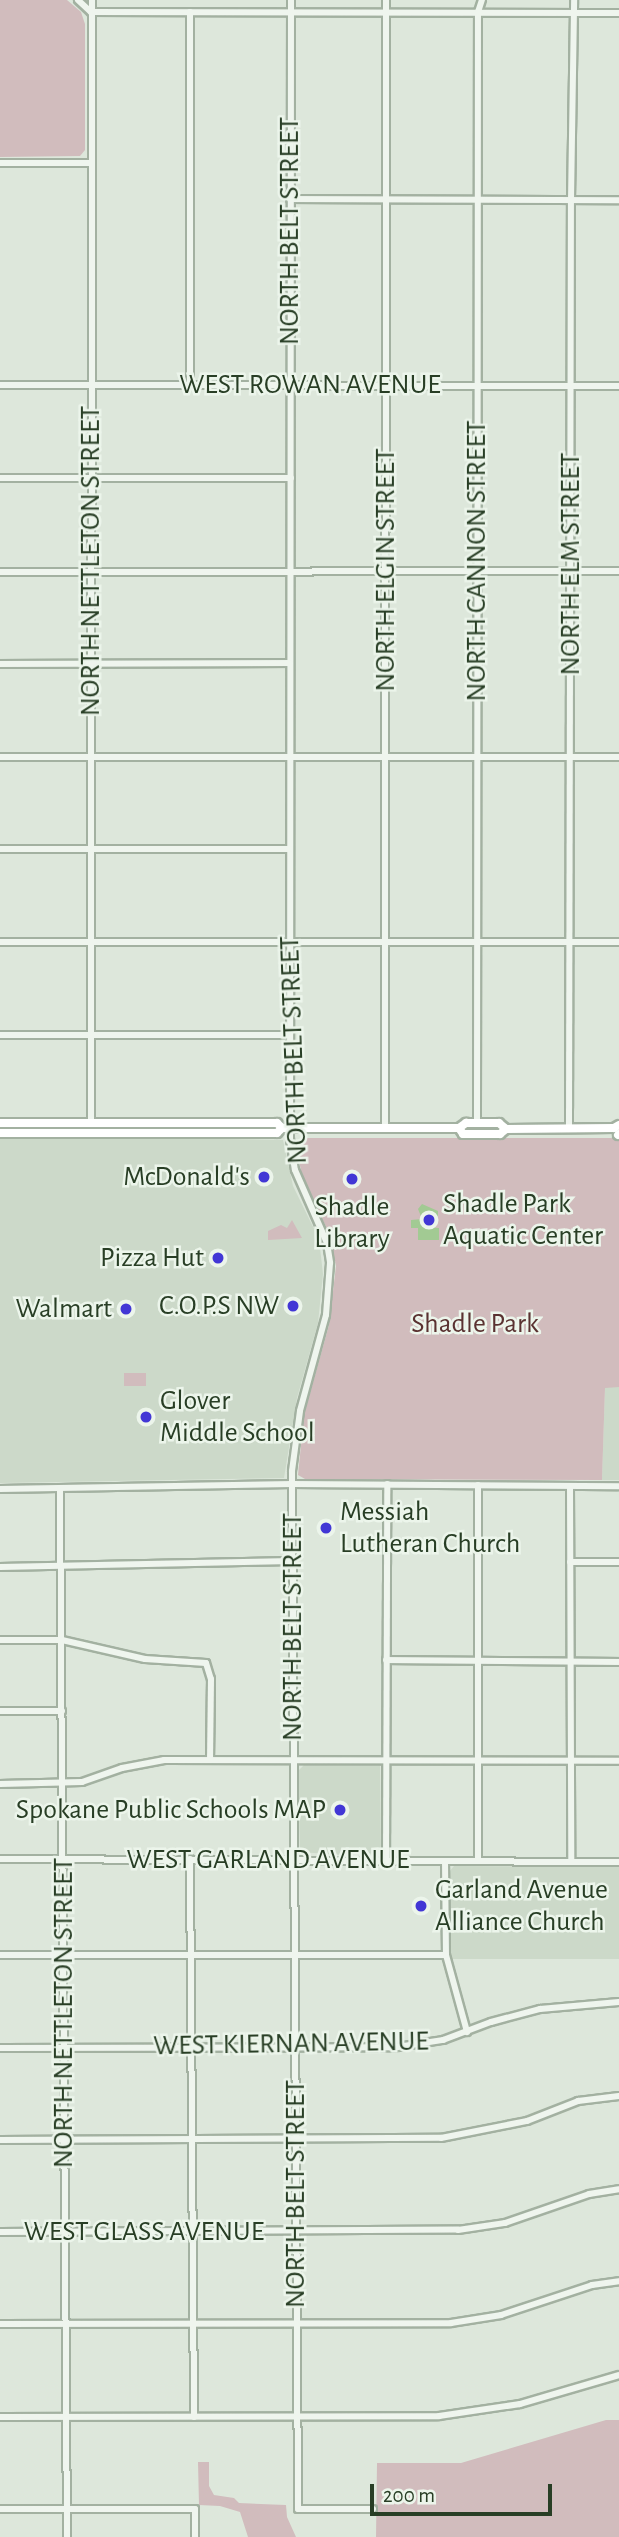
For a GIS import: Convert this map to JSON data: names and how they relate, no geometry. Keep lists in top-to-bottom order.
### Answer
{
  "streets": {
    "street": [
      "NORTH BELT STREET",
      "WEST ROWAN AVENUE",
      "NORTH NETTLETON STREET",
      "NORTH CANNON STREET",
      "NORTH ELM STREET",
      "NORTH ELGIN STREET",
      "WEST GARLAND AVENUE",
      "WEST KIERNAN AVENUE",
      "WEST GLASS AVENUE"
    ]
  },
  "crossings": [
    ["NORTH BELT STREET", "WEST ROWAN AVENUE"],
    ["NORTH BELT STREET", "WEST GARLAND AVENUE"],
    ["NORTH BELT STREET", "WEST KIERNAN AVENUE"],
    ["NORTH BELT STREET", "WEST GLASS AVENUE"],
    ["WEST ROWAN AVENUE", "NORTH NETTLETON STREET"],
    ["WEST ROWAN AVENUE", "NORTH CANNON STREET"],
    ["WEST ROWAN AVENUE", "NORTH ELM STREET"],
    ["WEST ROWAN AVENUE", "NORTH ELGIN STREET"],
    ["NORTH NETTLETON STREET", "WEST GARLAND AVENUE"],
    ["NORTH NETTLETON STREET", "WEST KIERNAN AVENUE"],
    ["NORTH NETTLETON STREET", "WEST GLASS AVENUE"]
  ],
  "parks": ["Shadle Park"],
  "places": [
    "McDonald's",
    "Shadle Library",
    "Shadle Park Aquatic Center",
    "Pizza Hut",
    "C.O.P.S NW",
    "Walmart",
    "Glover Middle School",
    "Messiah Lutheran Church",
    "Spokane Public Schools MAP",
    "Garland Avenue Alliance Church"
  ],
  "scale_bar": "200 m"
}
